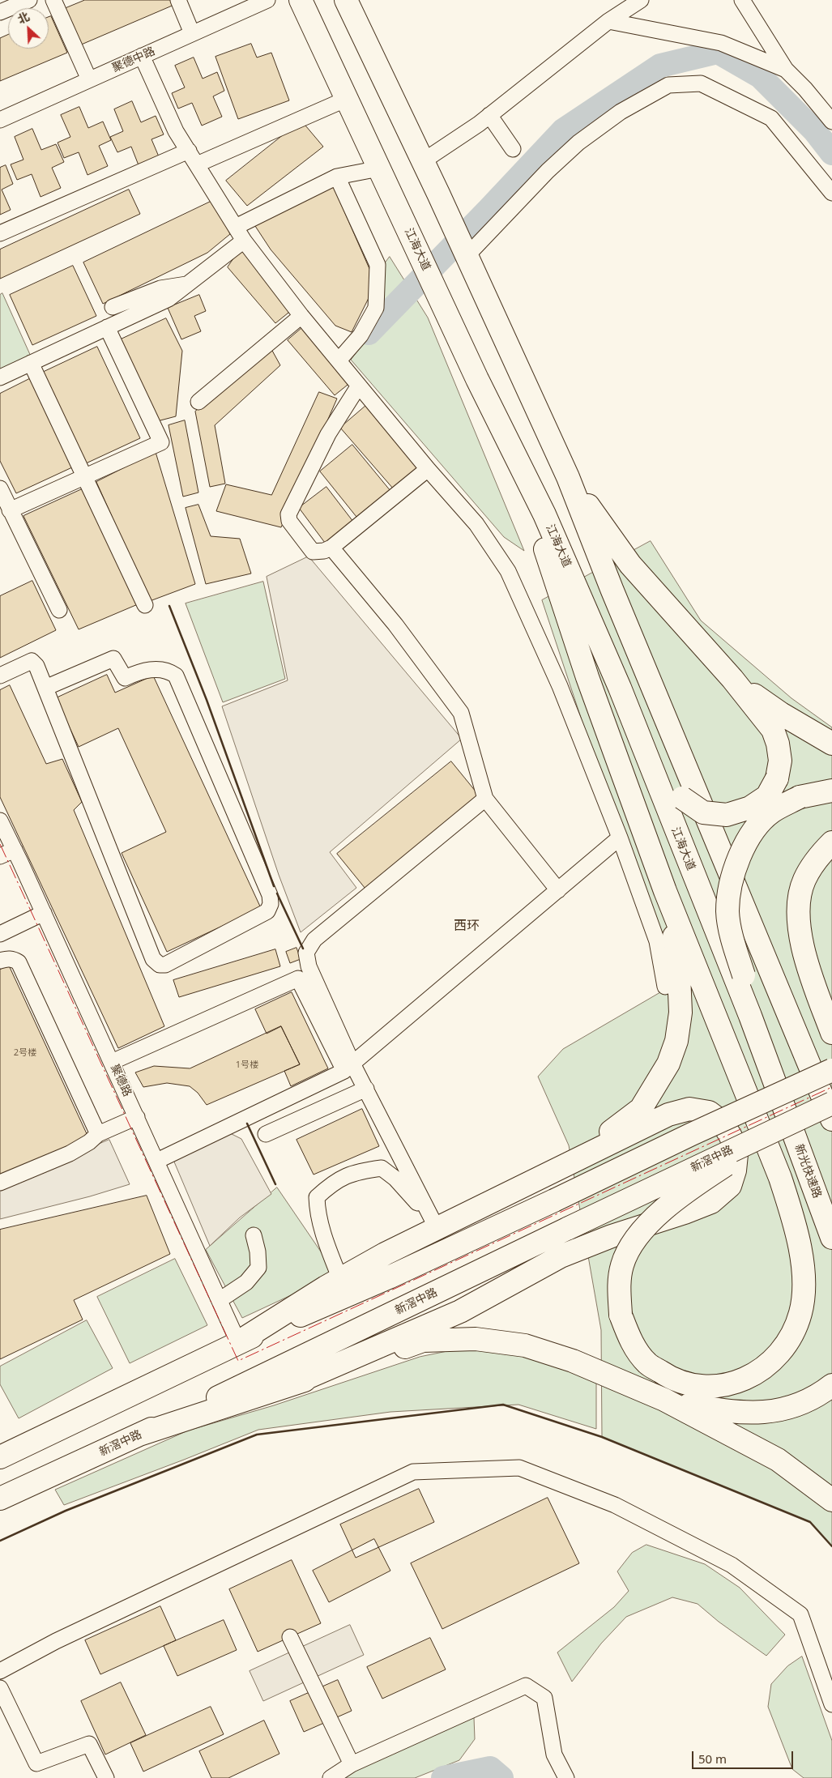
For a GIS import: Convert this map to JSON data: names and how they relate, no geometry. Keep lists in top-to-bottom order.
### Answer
{
  "streets": {
    "highway": ["江海大道", "新滘中路", "新光快速路"],
    "street": ["聚德中路", "聚德路"]
  },
  "crossings": [
    ["江海大道", "新滘中路"],
    ["江海大道", "新光快速路"],
    ["聚德路", "新滘中路"],
    ["新滘中路", "新光快速路"]
  ],
  "districts": ["西环"],
  "house_numbers": ["2号楼", "1号楼"],
  "scale_bar": "50 m",
  "north": "top left"
}
